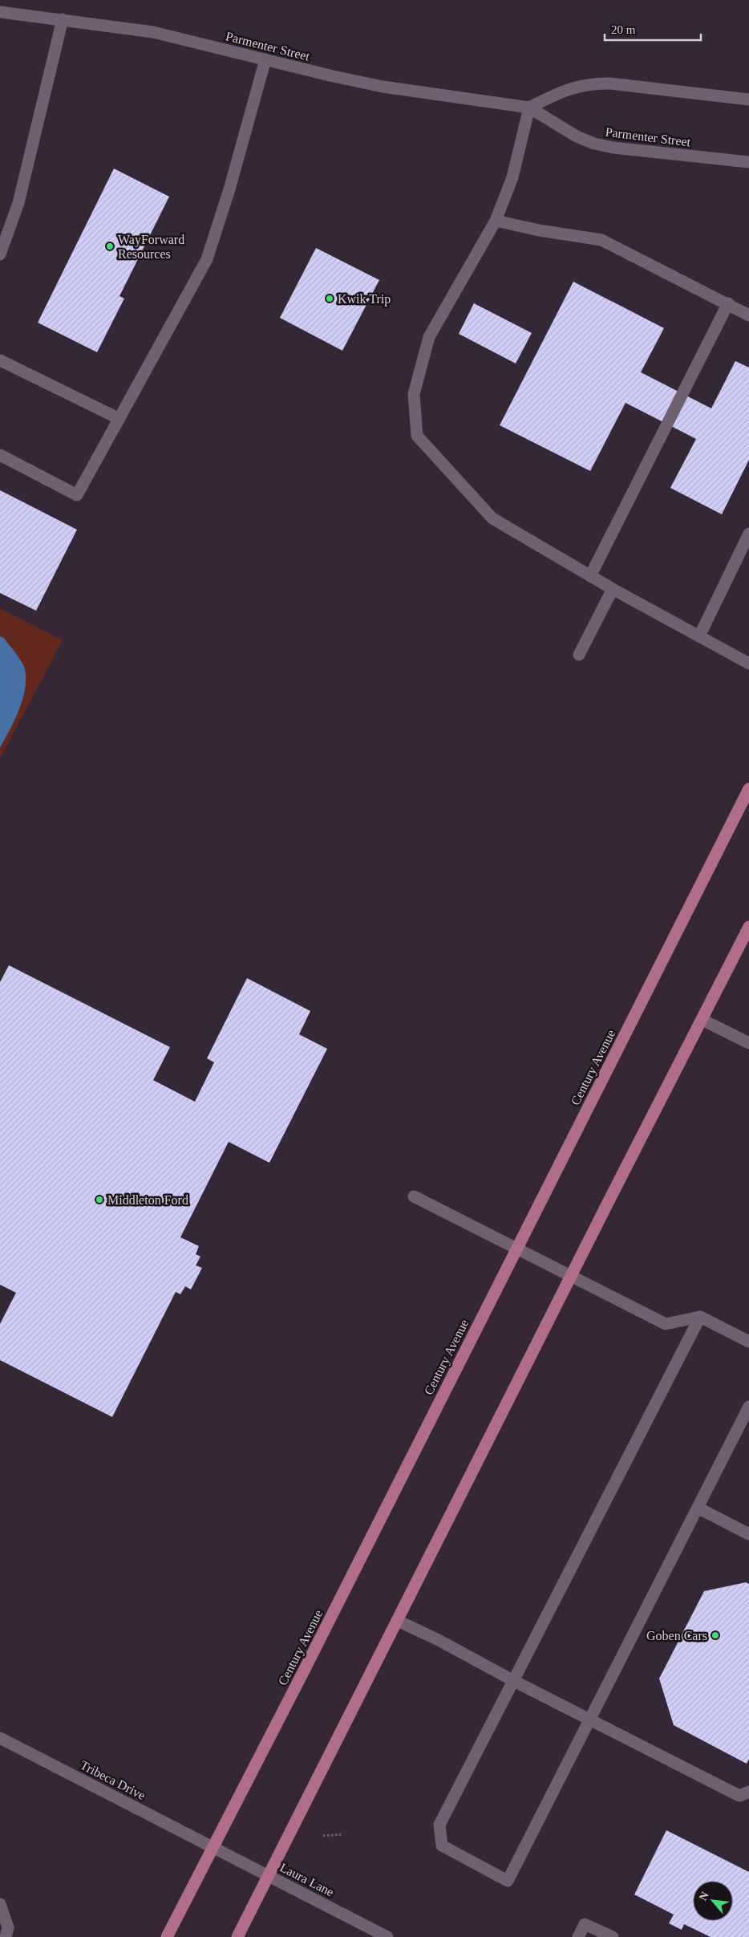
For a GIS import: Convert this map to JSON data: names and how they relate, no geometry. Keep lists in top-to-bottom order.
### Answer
{
  "streets": {
    "main road": ["Century Avenue"],
    "street": ["Parmenter Street", "Tribeca Drive", "Laura Lane"]
  },
  "crossings": [
    ["Century Avenue", "Tribeca Drive"],
    ["Century Avenue", "Laura Lane"],
    ["Tribeca Drive", "Laura Lane"]
  ],
  "places": [
    "WayForward Resources",
    "Kwik Trip",
    "Middleton Ford",
    "Goben Cars"
  ],
  "scale_bar": "20 m",
  "north": "top left"
}
